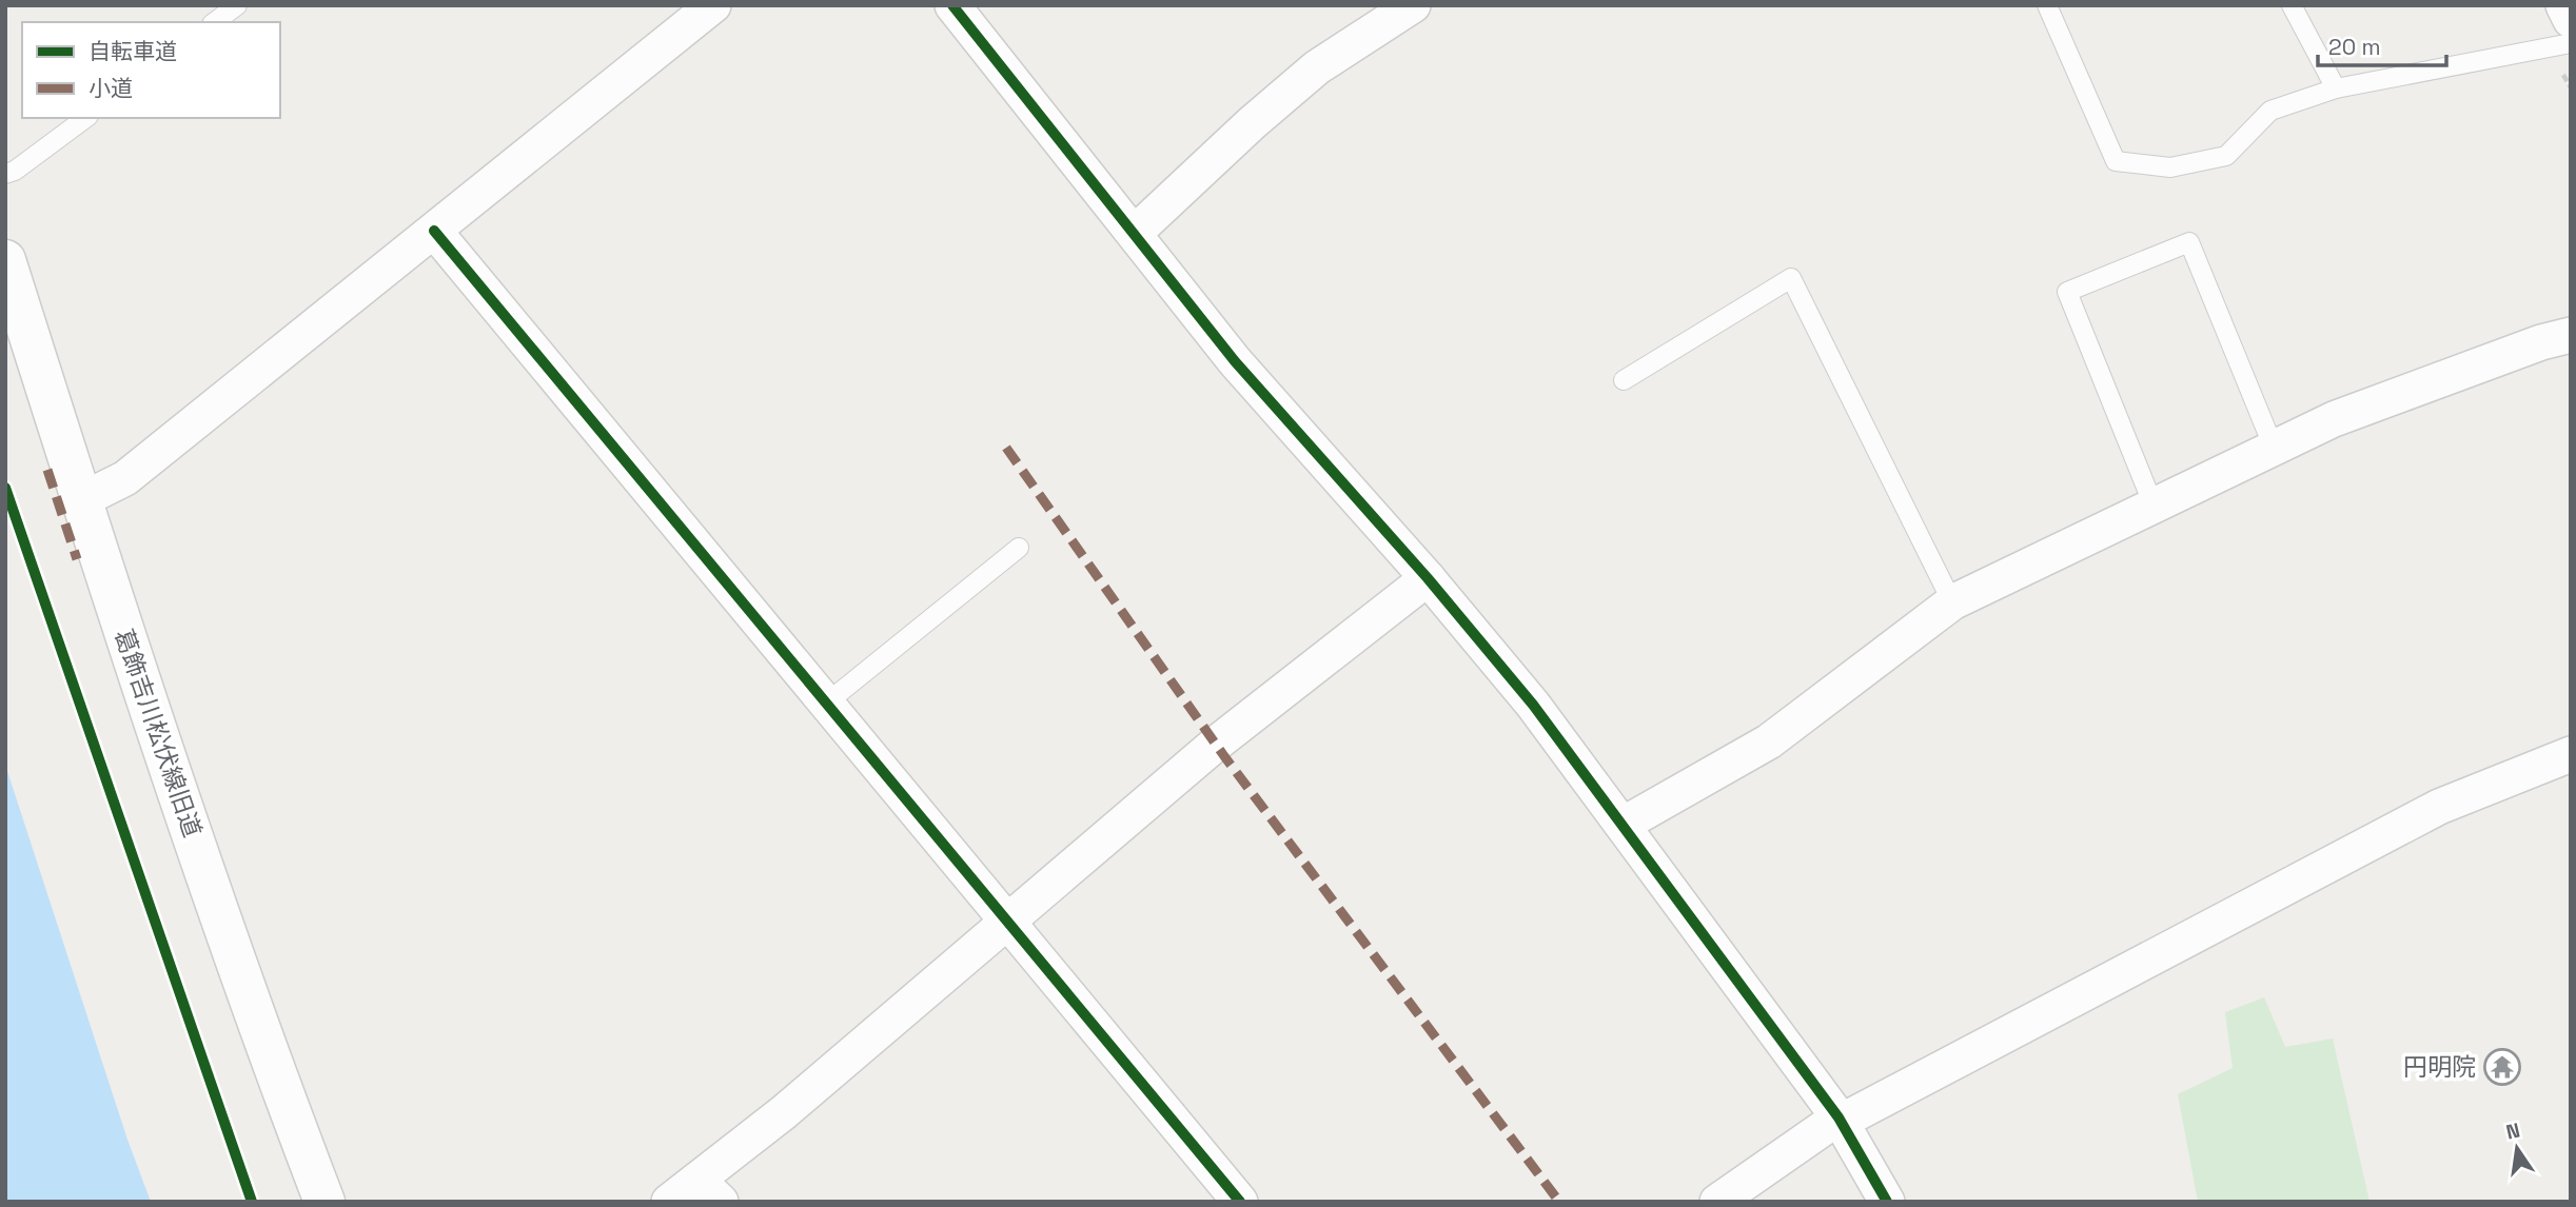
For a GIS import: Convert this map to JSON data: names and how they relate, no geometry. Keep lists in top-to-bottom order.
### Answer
{
  "streets": {
    "street": ["葛飾吉川松伏線旧道"]
  },
  "places": {
    "temple": ["円明院"]
  },
  "legend": ["自転車道", "小道"],
  "scale_bar": "20 m",
  "north": "top"
}
